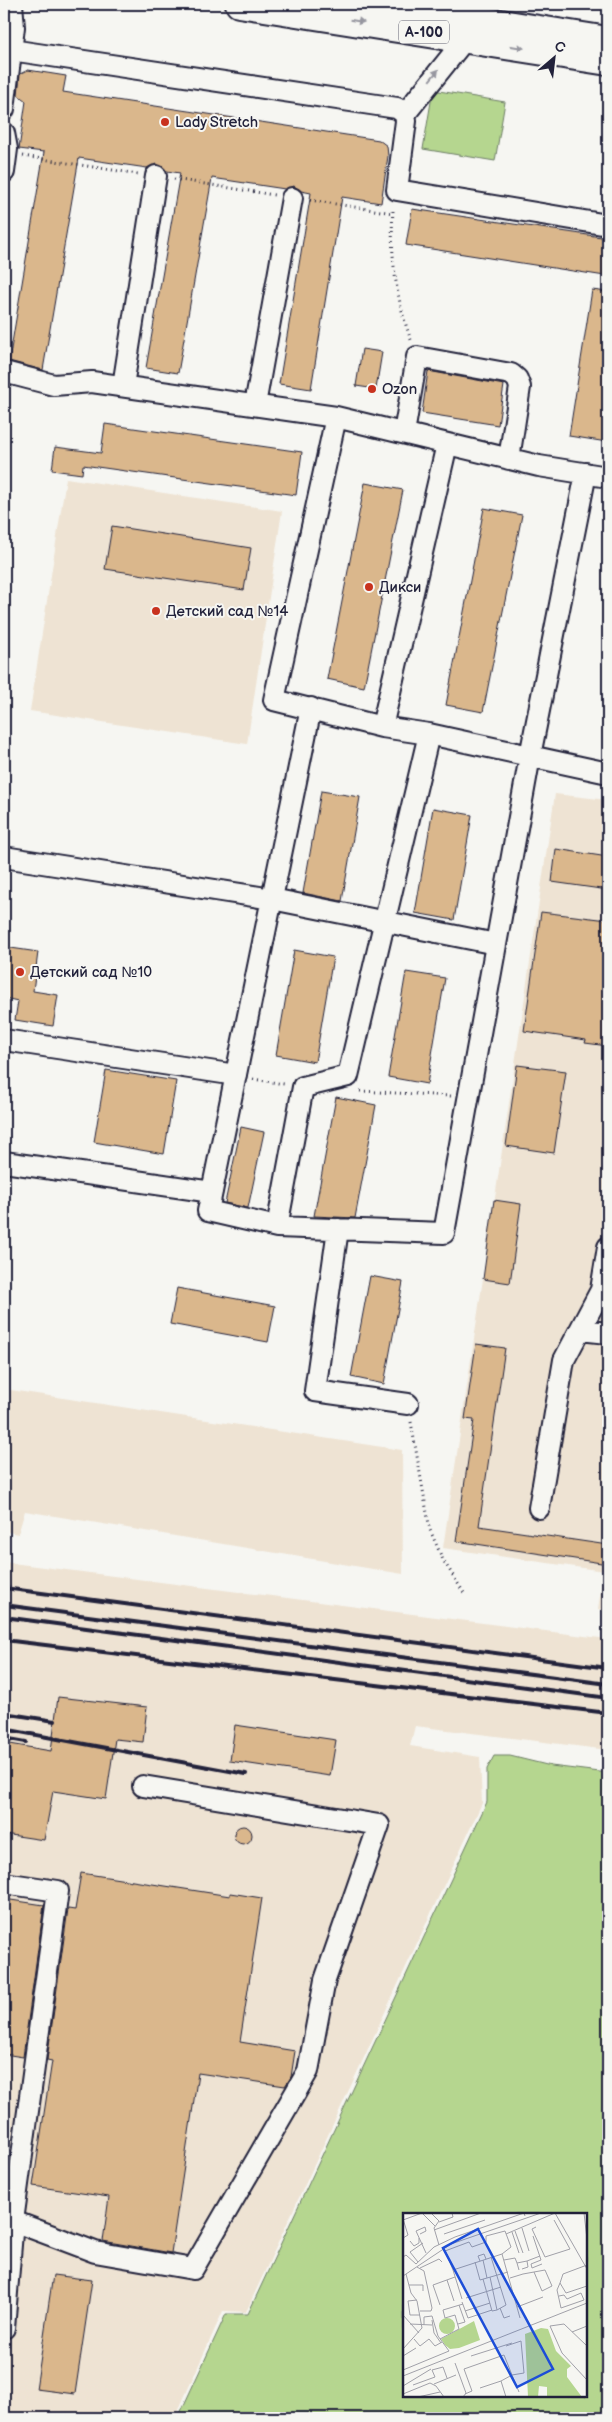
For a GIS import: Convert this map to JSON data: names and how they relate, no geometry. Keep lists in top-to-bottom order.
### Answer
{
  "streets": {
    "main road": ["А-100"]
  },
  "places": [
    "Lady Stretch",
    "Ozon",
    "Дикси",
    "Детский сад №14",
    "Детский сад №10"
  ],
  "north": "top right"
}
